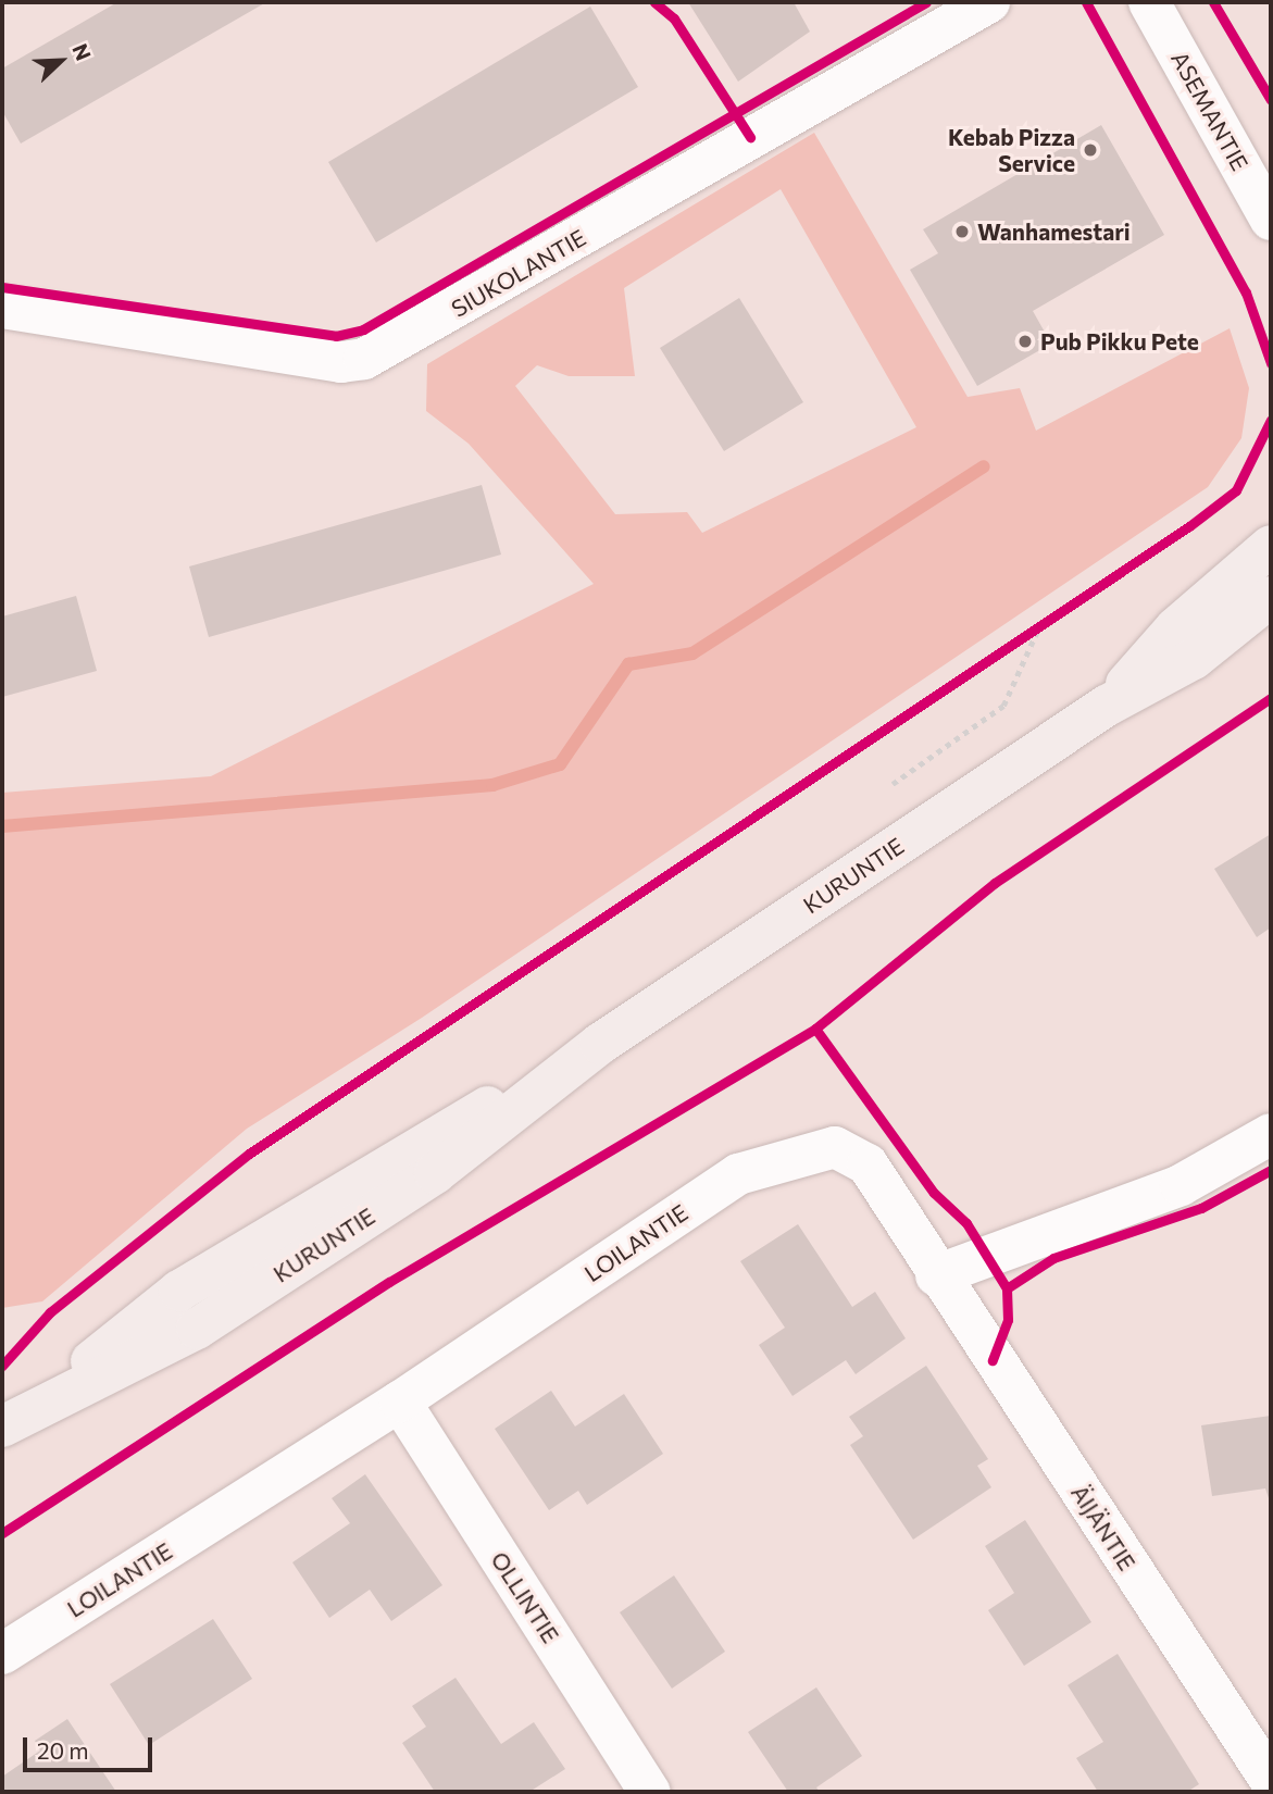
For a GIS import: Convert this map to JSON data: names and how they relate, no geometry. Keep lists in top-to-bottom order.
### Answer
{
  "streets": {
    "main road": ["KURUNTIE"],
    "street": [
      "ASEMANTIE",
      "SIUKOLANTIE",
      "LOILANTIE",
      "ÄIJÄNTIE",
      "OLLINTIE"
    ]
  },
  "crossings": [
    ["LOILANTIE", "ÄIJÄNTIE"],
    ["LOILANTIE", "OLLINTIE"]
  ],
  "places": ["Kebab Pizza Service", "Wanhamestari", "Pub Pikku Pete"],
  "scale_bar": "20 m",
  "north": "top right"
}
